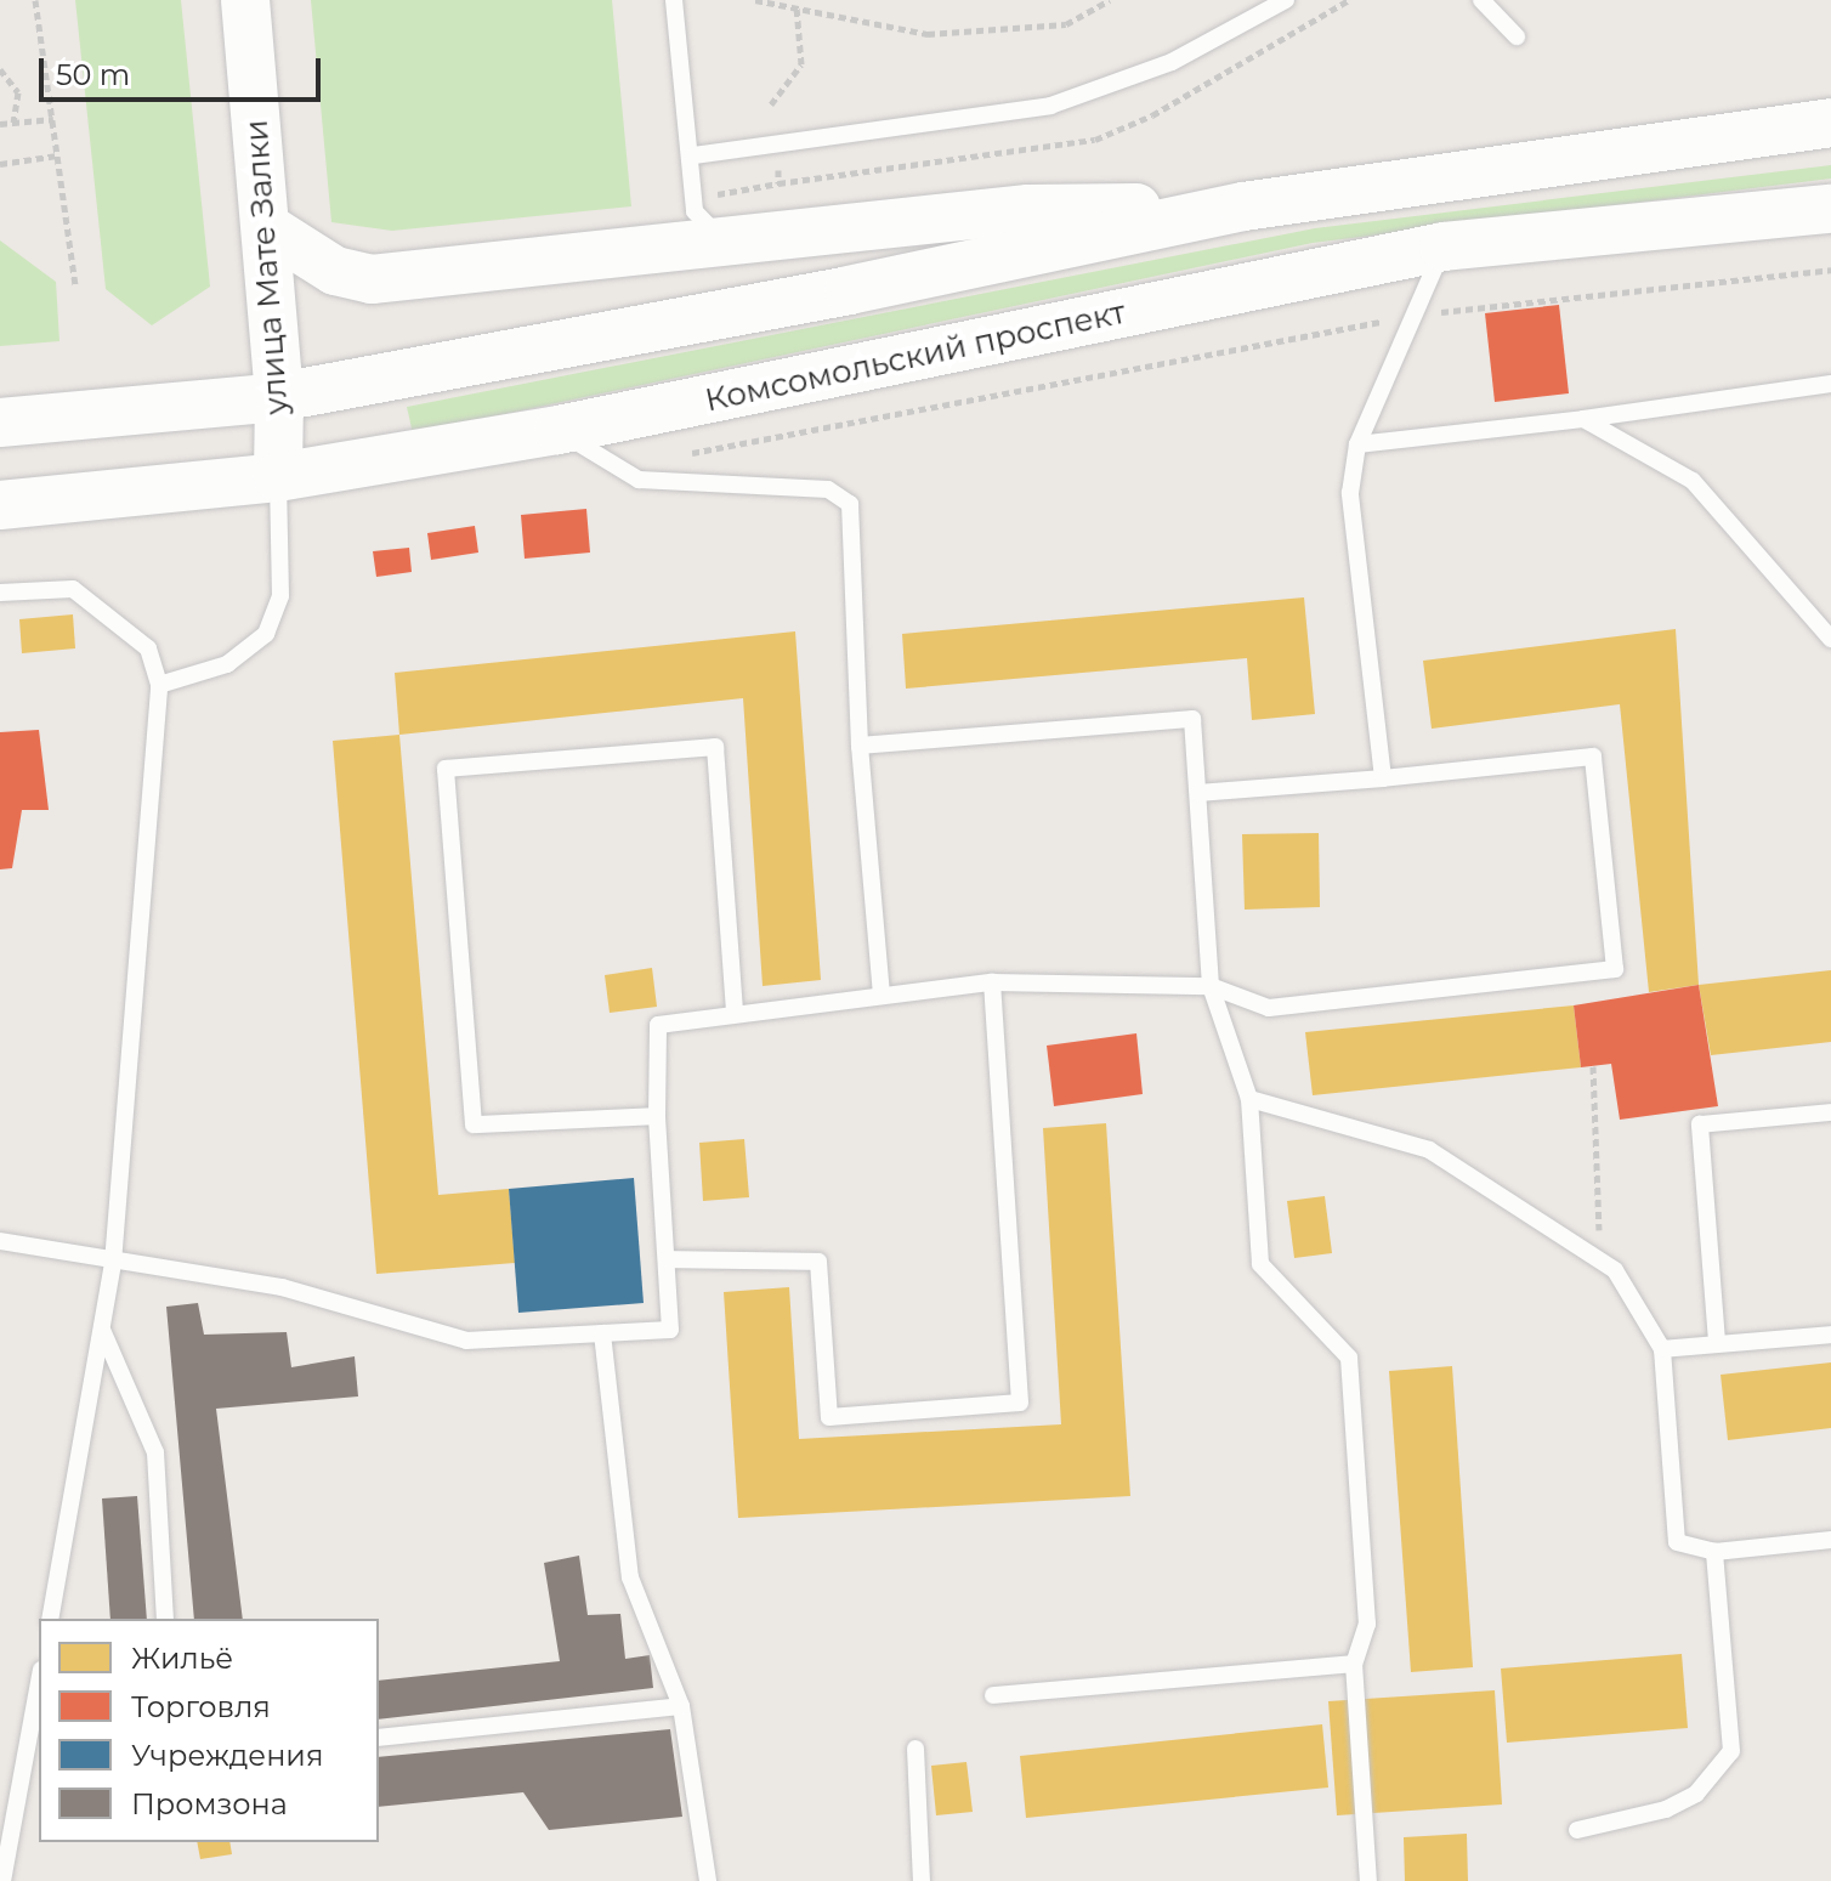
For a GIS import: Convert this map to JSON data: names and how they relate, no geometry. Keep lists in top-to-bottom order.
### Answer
{
  "streets": {
    "main road": ["улица Мате Залки", "Комсомольский проспект"]
  },
  "crossings": [
    ["улица Мате Залки", "Комсомольский проспект"]
  ],
  "legend": [
    "Жильё",
    "Торговля",
    "Учреждения",
    "Промзона"
  ],
  "scale_bar": "50 m"
}
